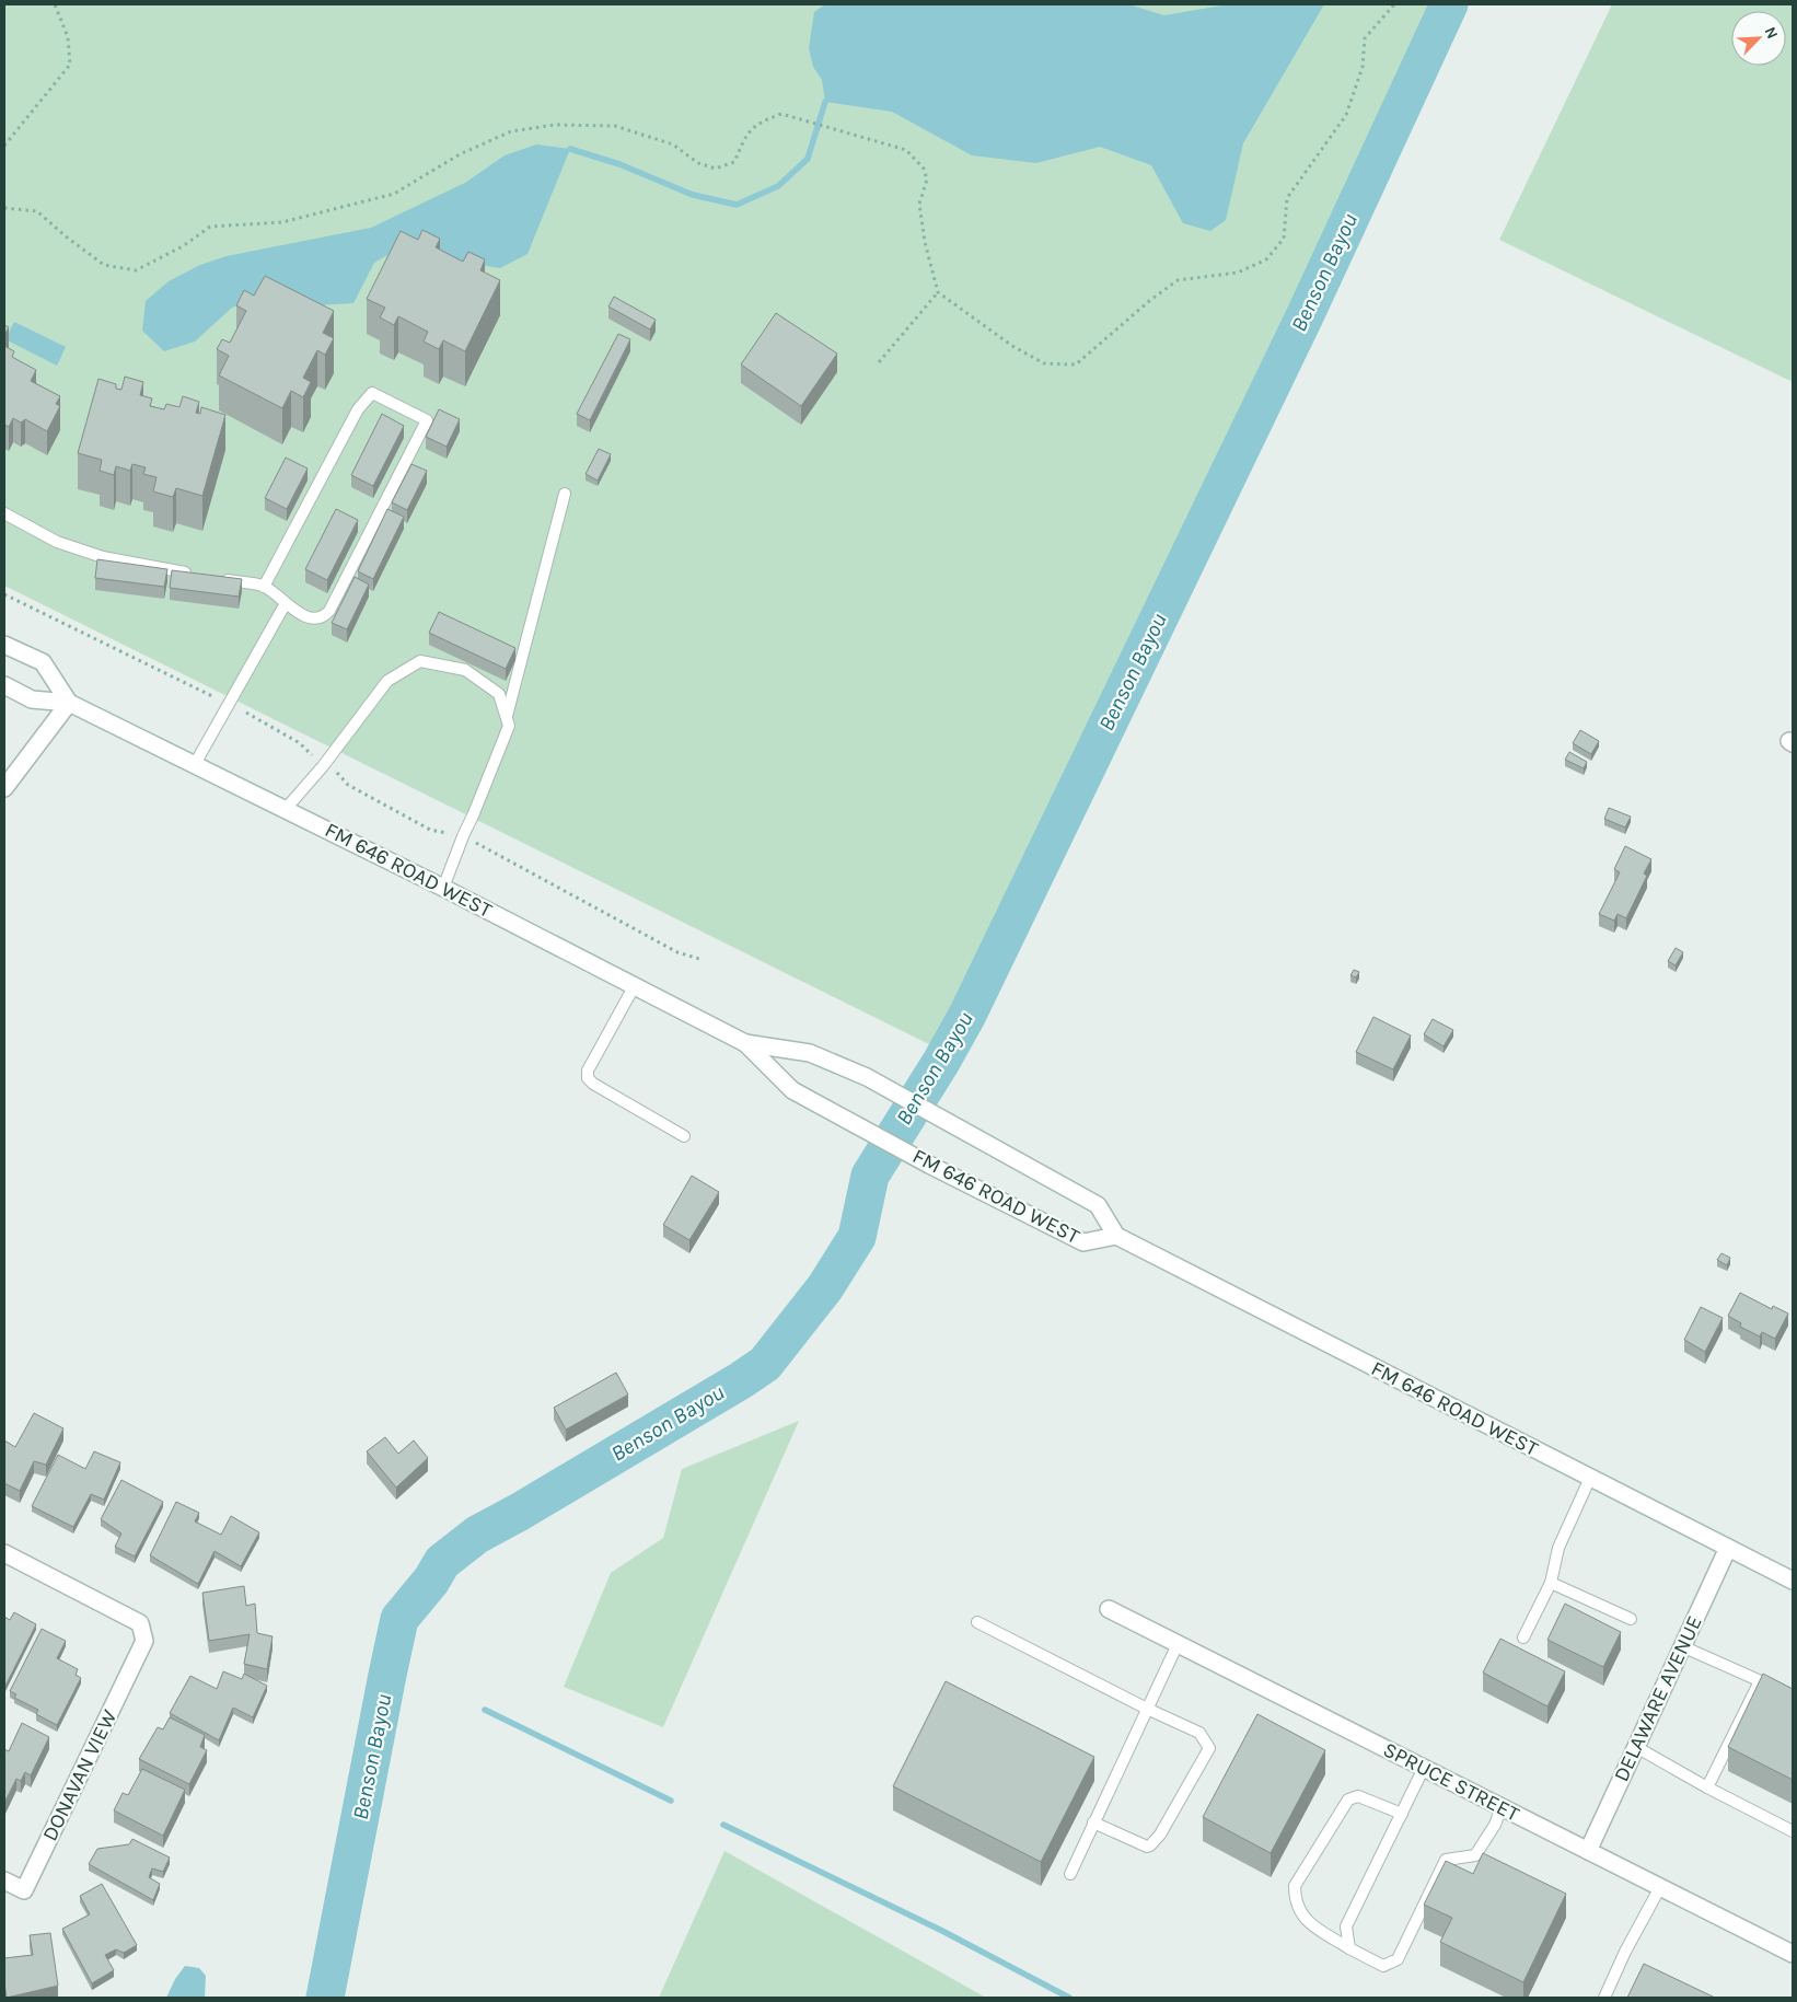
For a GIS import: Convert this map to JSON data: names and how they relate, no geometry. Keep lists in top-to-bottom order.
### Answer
{
  "streets": {
    "main road": [
      "FM 646 ROAD WEST",
      "DELAWARE AVENUE",
      "DONAVAN VIEW",
      "SPRUCE STREET"
    ]
  },
  "crossings": [
    ["FM 646 ROAD WEST", "DELAWARE AVENUE"],
    ["DELAWARE AVENUE", "SPRUCE STREET"]
  ],
  "water": ["Benson Bayou"],
  "north": "top right"
}
